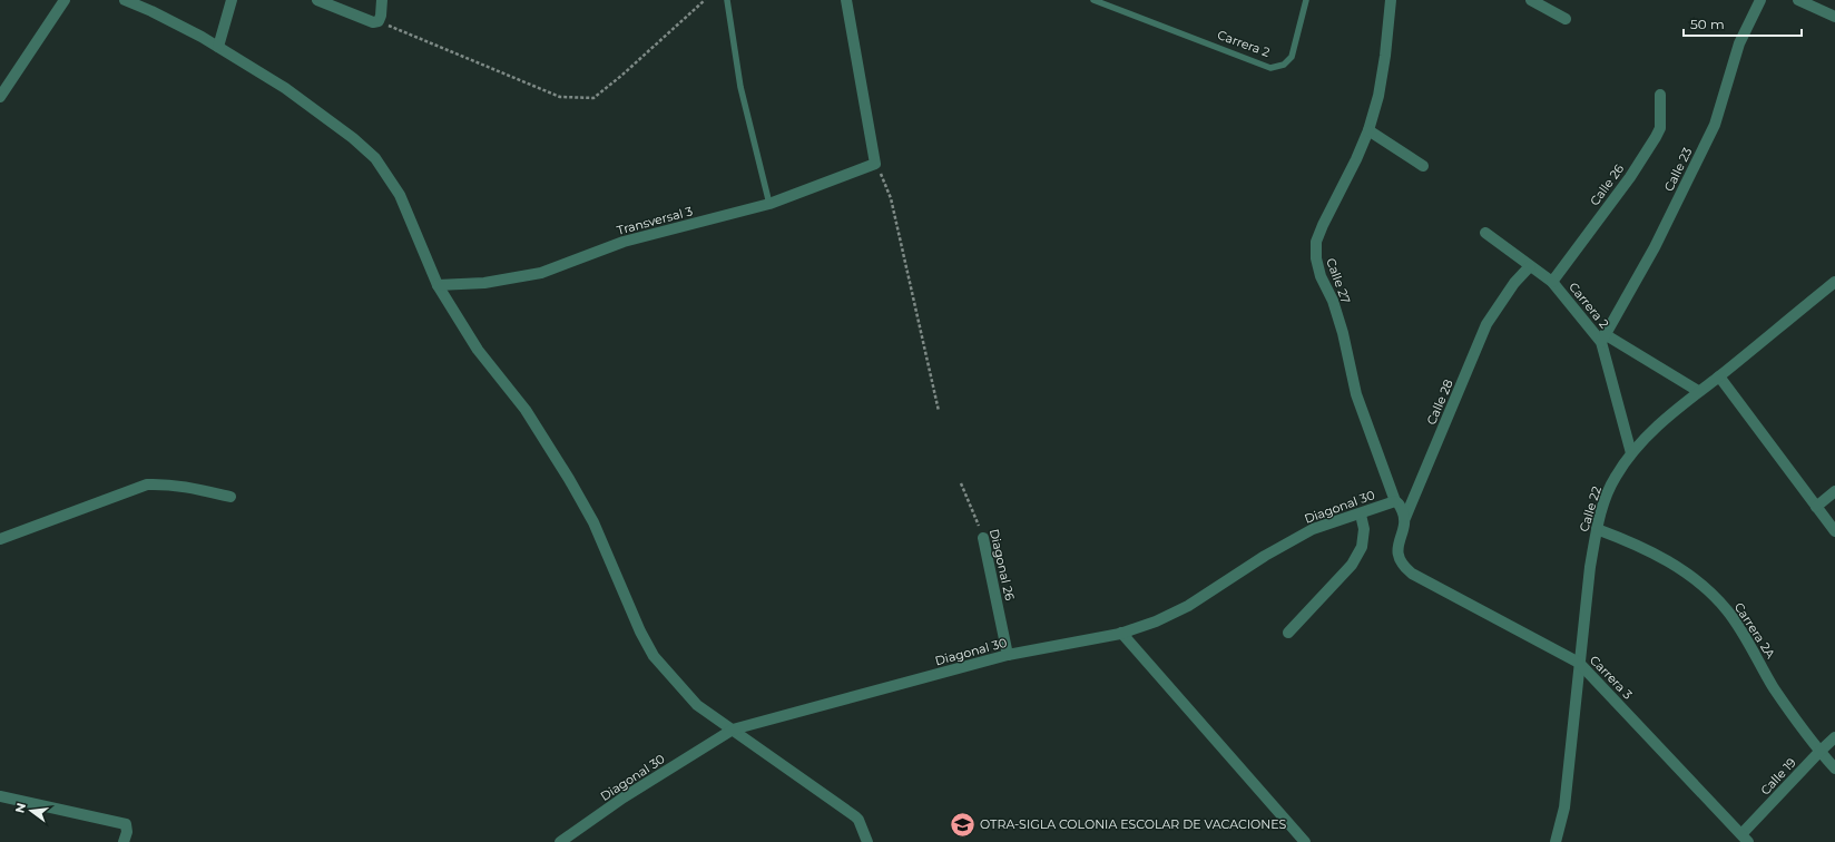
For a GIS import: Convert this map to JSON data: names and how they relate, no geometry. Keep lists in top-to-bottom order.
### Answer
{
  "streets": {
    "street": [
      "Carrera 2",
      "Calle 23",
      "Calle 26",
      "Transversal 3",
      "Calle 27",
      "Calle 28",
      "Diagonal 30",
      "Calle 22",
      "Diagonal 26",
      "Carrera 2A",
      "Carrera 3",
      "Calle 19"
    ]
  },
  "crossings": [
    ["Carrera 2", "Calle 23"],
    ["Carrera 2", "Calle 26"],
    ["Carrera 2", "Calle 28"],
    ["Carrera 2", "Calle 22"],
    ["Calle 27", "Calle 28"],
    ["Calle 27", "Diagonal 30"],
    ["Calle 28", "Carrera 3"],
    ["Diagonal 30", "Diagonal 26"],
    ["Calle 22", "Carrera 2A"],
    ["Calle 22", "Carrera 3"],
    ["Carrera 2A", "Calle 19"],
    ["Carrera 3", "Calle 19"]
  ],
  "places": {
    "school or university": ["OTRA-SIGLA COLONIA ESCOLAR DE VACACIONES"]
  },
  "scale_bar": "50 m",
  "north": "left"
}
